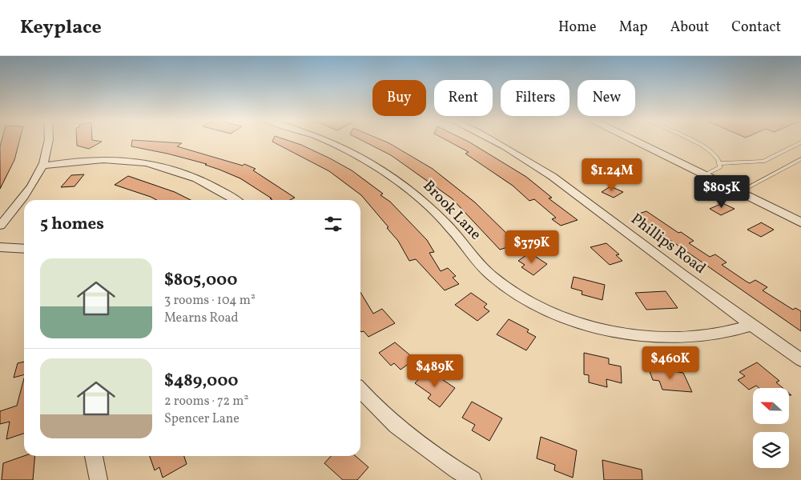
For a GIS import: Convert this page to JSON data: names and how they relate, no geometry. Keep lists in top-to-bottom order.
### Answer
{
  "streets": {
    "street": ["Brook Lane", "Phillips Road"]
  },
  "crossings": [
    ["Brook Lane", "Phillips Road"]
  ],
  "north": "left",
  "page": {
    "header": "Keyplace",
    "nav": [
      "Home",
      "Map",
      "About",
      "Contact"
    ],
    "chip": [
      "Buy",
      "Rent",
      "Filters",
      "New"
    ],
    "price": [
      "$1.24M",
      "$805K",
      "$379K",
      "$460K",
      "$489K"
    ],
    "heading": "5 homes",
    "list": [
      {
        "name": "$805,000",
        "note": "3 rooms · 104 m² · Mearns Road"
      },
      {
        "name": "$489,000",
        "note": "2 rooms · 72 m² · Spencer Lane"
      }
    ]
  }
}
